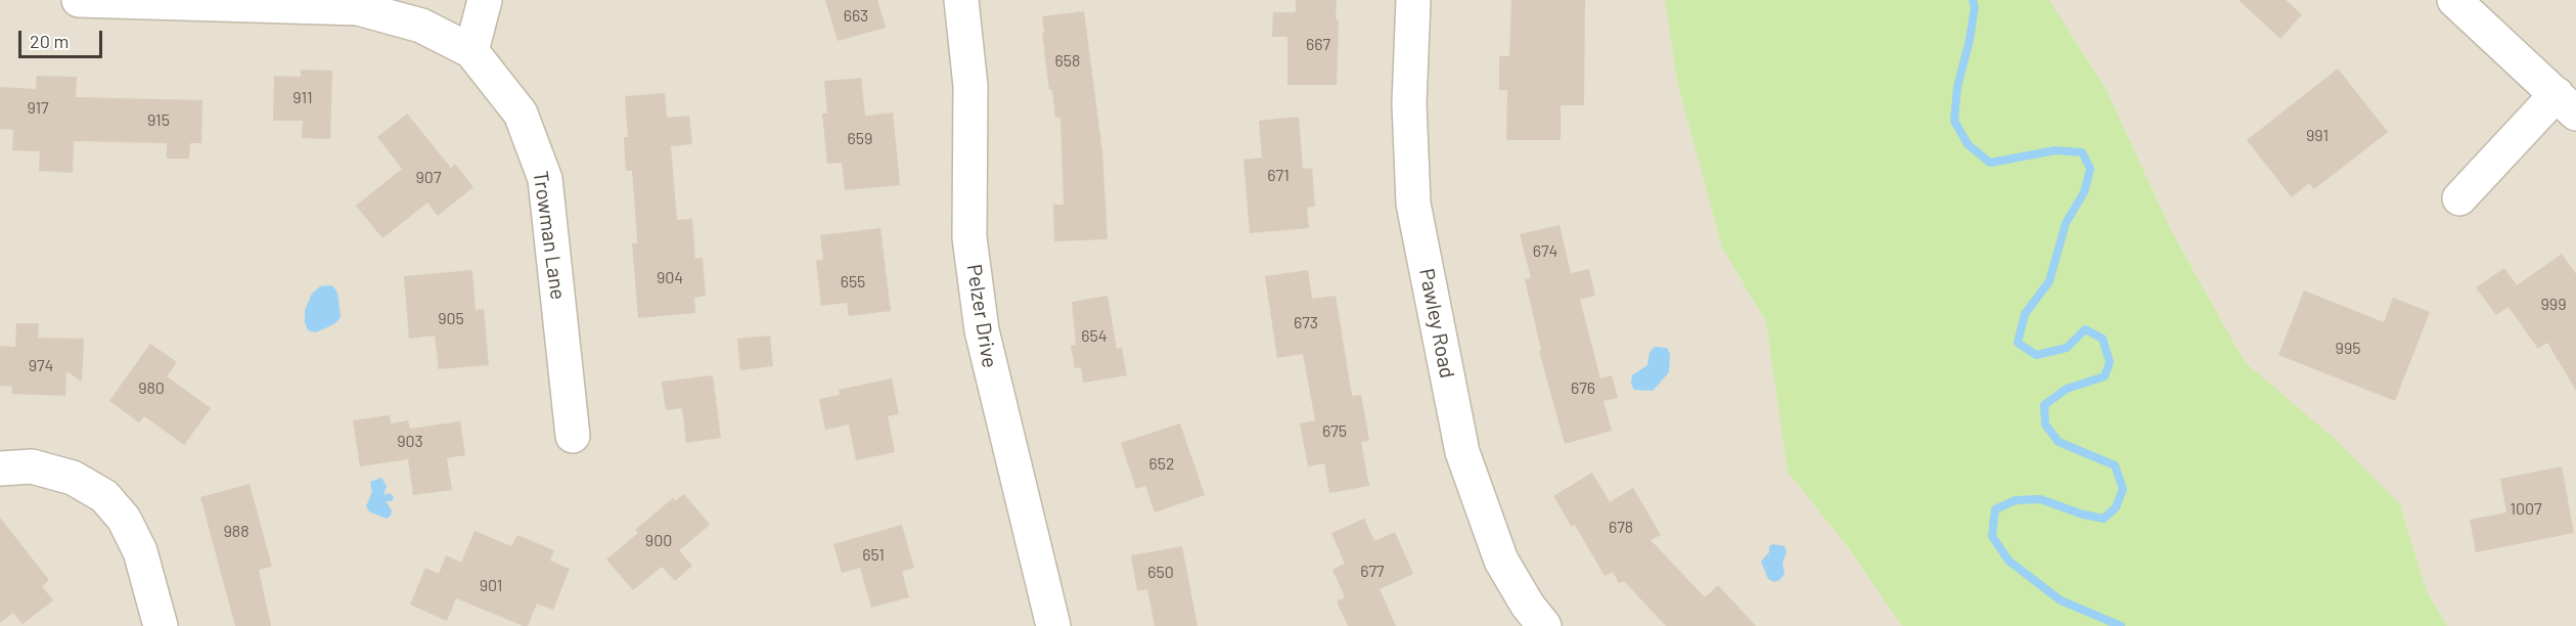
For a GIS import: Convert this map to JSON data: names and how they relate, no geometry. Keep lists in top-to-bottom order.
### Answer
{
  "streets": {
    "street": ["Trowman Lane", "Pelzer Drive", "Pawley Road"]
  },
  "house_numbers": [
    "663",
    "667",
    "658",
    "911",
    "917",
    "915",
    "991",
    "659",
    "671",
    "907",
    "674",
    "904",
    "655",
    "999",
    "905",
    "673",
    "654",
    "995",
    "974",
    "980",
    "676",
    "675",
    "903",
    "652",
    "1007",
    "678",
    "988",
    "900",
    "651",
    "677",
    "650",
    "901"
  ],
  "scale_bar": "20 m"
}
